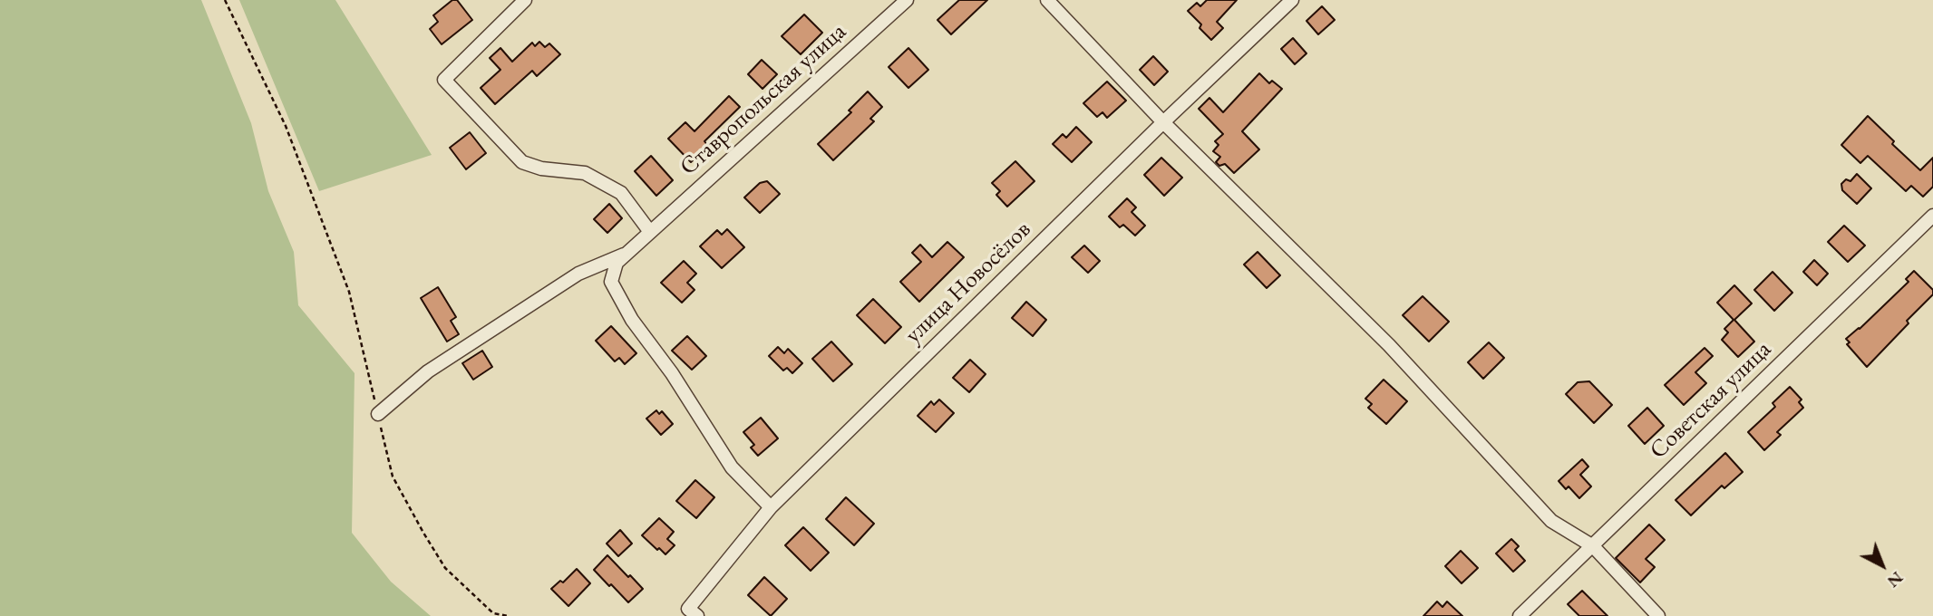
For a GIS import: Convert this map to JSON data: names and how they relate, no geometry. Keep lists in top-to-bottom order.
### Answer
{
  "streets": {
    "street": ["Ставропольская улица", "улица Новосёлов", "Советская улица"]
  },
  "north": "bottom right"
}
